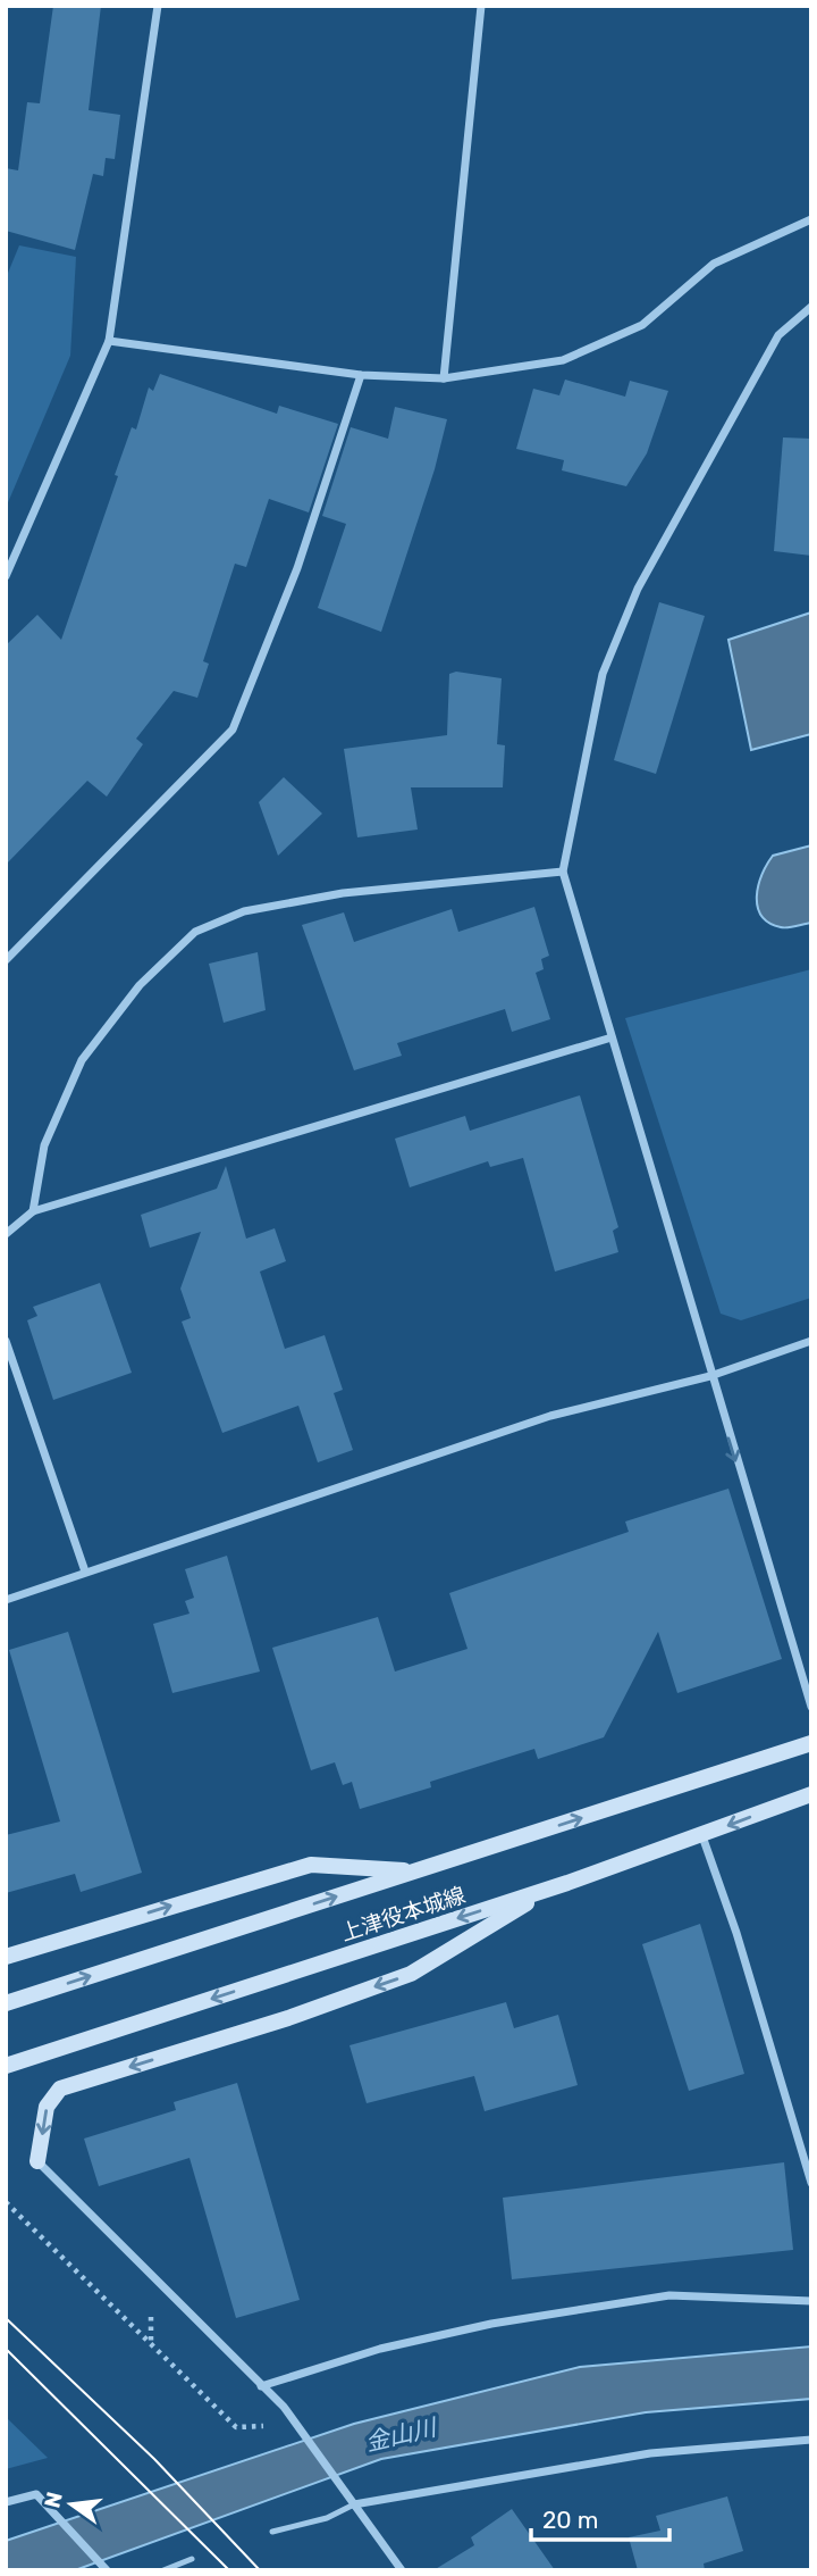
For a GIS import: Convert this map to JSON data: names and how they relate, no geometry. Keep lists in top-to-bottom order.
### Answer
{
  "streets": {
    "street": ["上津役本城線"]
  },
  "water": ["金山川"],
  "scale_bar": "20 m",
  "north": "left"
}
